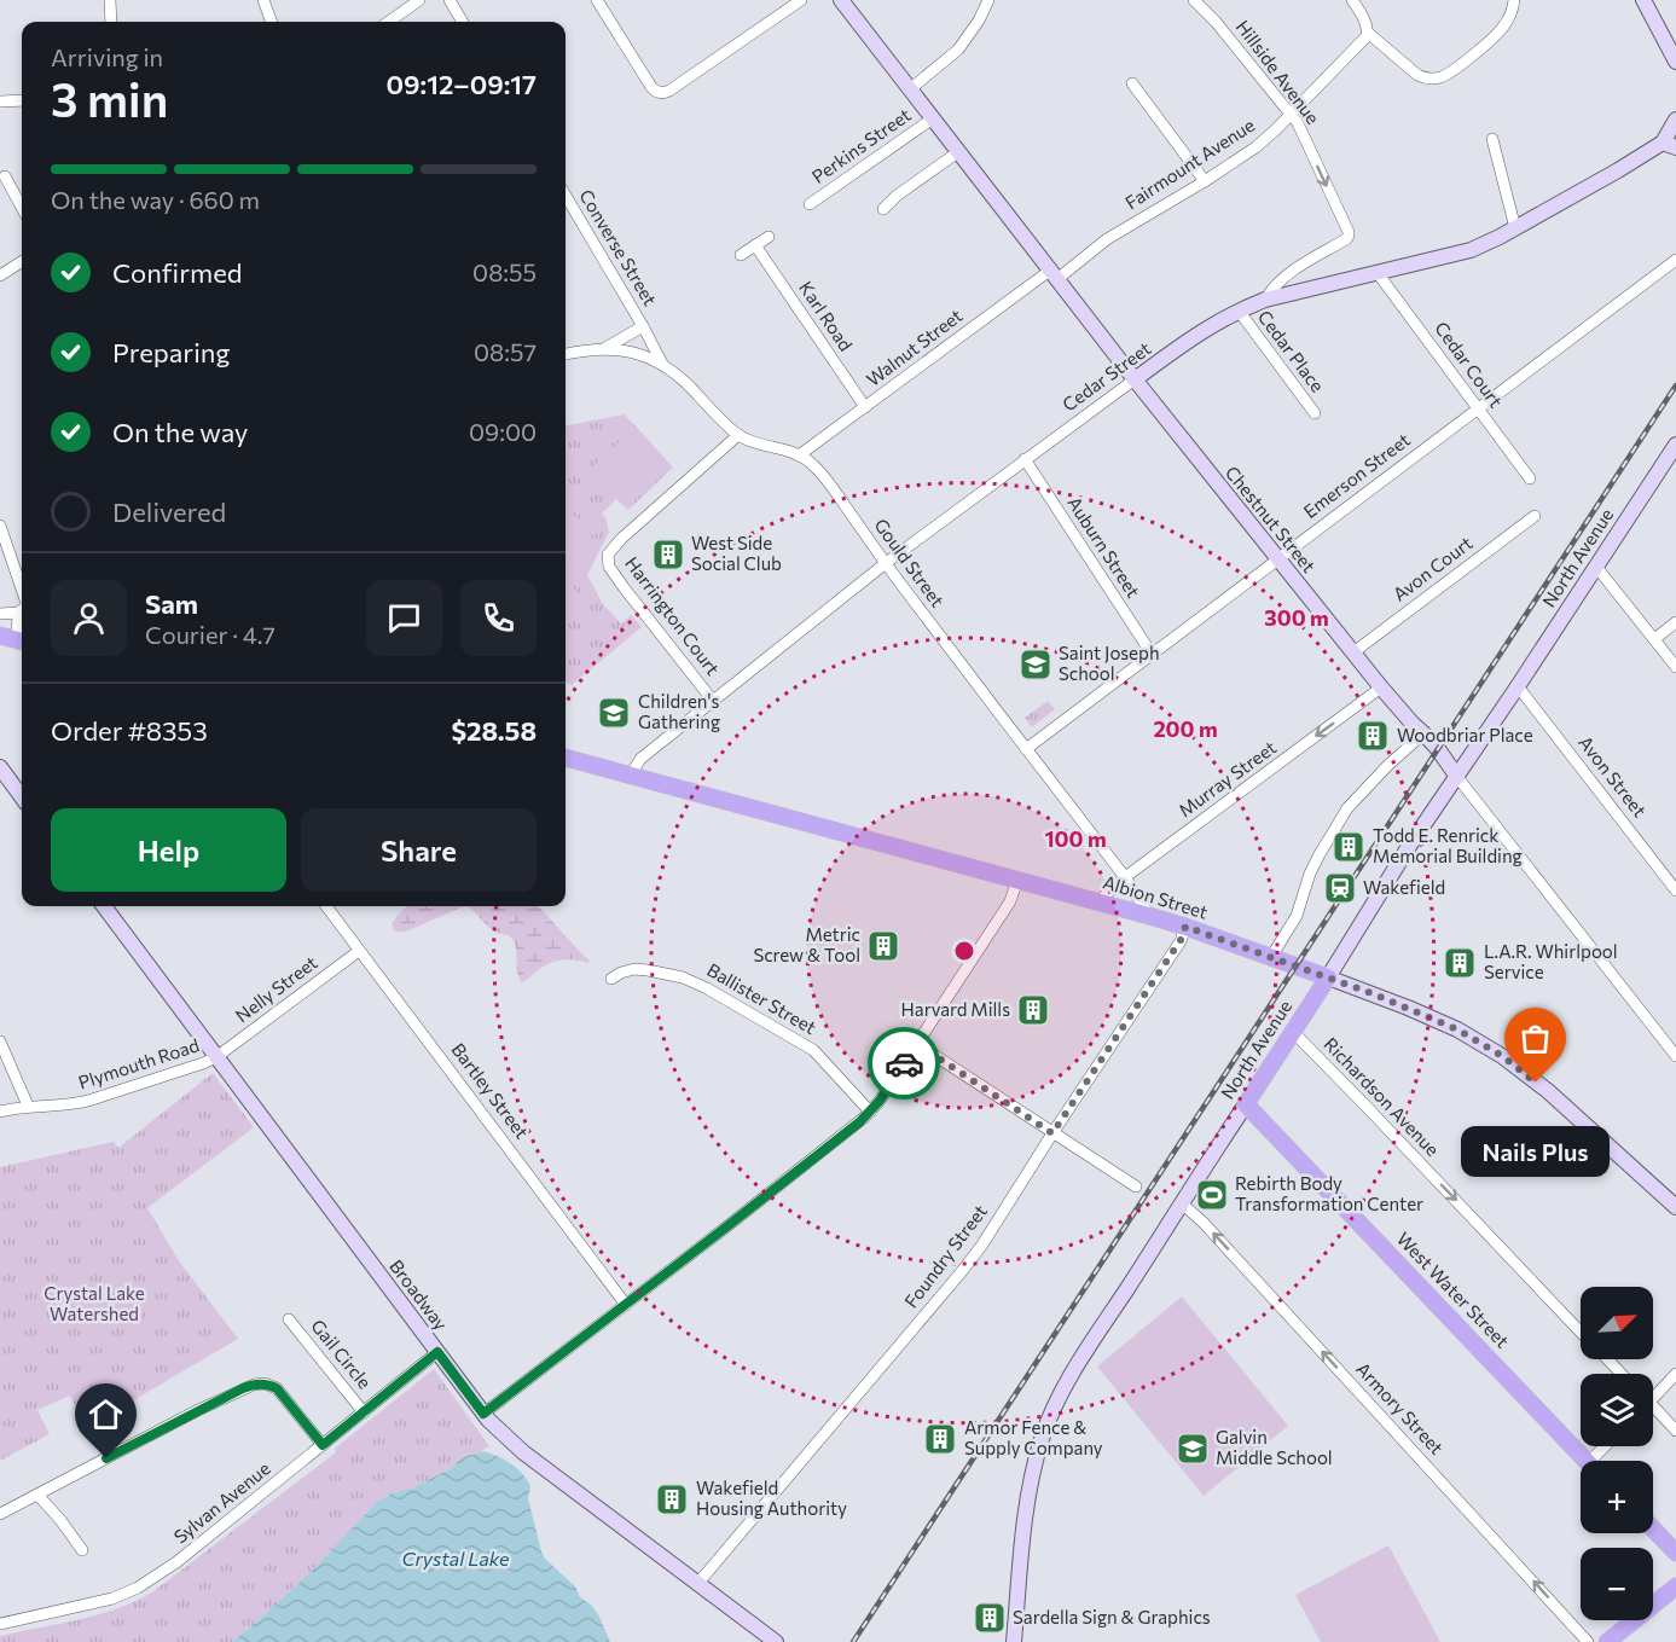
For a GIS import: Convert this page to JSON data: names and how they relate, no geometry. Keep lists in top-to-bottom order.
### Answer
{
  "streets": {
    "main road": ["North Avenue", "Albion Street", "West Water Street"],
    "street": [
      "Hillside Avenue",
      "Perkins Street",
      "Fairmount Avenue",
      "Converse Street",
      "Karl Road",
      "Walnut Street",
      "Cedar Place",
      "Cedar Court",
      "Cedar Street",
      "Emerson Street",
      "Chestnut Street",
      "Auburn Street",
      "Gould Street",
      "Avon Court",
      "Harrington Court",
      "Avon Street",
      "Murray Street",
      "Nelly Street",
      "Ballister Street",
      "Plymouth Road",
      "Bartley Street",
      "Richardson Avenue",
      "Foundry Street",
      "Broadway",
      "Gail Circle",
      "Armory Street",
      "Sylvan Avenue"
    ]
  },
  "crossings": [
    ["Hillside Avenue", "Fairmount Avenue"],
    ["Hillside Avenue", "Cedar Street"],
    ["Perkins Street", "Chestnut Street"],
    ["Fairmount Avenue", "Walnut Street"],
    ["Fairmount Avenue", "Chestnut Street"],
    ["Converse Street", "Gould Street"],
    ["Karl Road", "Walnut Street"],
    ["Walnut Street", "Chestnut Street"],
    ["Walnut Street", "Gould Street"],
    ["Cedar Place", "Cedar Street"],
    ["Cedar Court", "Cedar Street"],
    ["Cedar Court", "Emerson Street"],
    ["Cedar Street", "Chestnut Street"],
    ["Cedar Street", "Auburn Street"],
    ["Cedar Street", "Gould Street"],
    ["Cedar Street", "Harrington Court"],
    ["Cedar Street", "Albion Street"],
    ["Emerson Street", "Chestnut Street"],
    ["Emerson Street", "Auburn Street"],
    ["Emerson Street", "Gould Street"],
    ["Chestnut Street", "North Avenue"],
    ["Chestnut Street", "Avon Court"],
    ["Chestnut Street", "Murray Street"],
    ["North Avenue", "Avon Street"],
    ["North Avenue", "Albion Street"],
    ["North Avenue", "Richardson Avenue"],
    ["North Avenue", "West Water Street"],
    ["North Avenue", "Armory Street"],
    ["Gould Street", "Harrington Court"],
    ["Gould Street", "Murray Street"],
    ["Gould Street", "Albion Street"],
    ["Murray Street", "Albion Street"],
    ["Albion Street", "Foundry Street"],
    ["Nelly Street", "Plymouth Road"],
    ["Nelly Street", "Bartley Street"],
    ["Nelly Street", "Broadway"],
    ["Plymouth Road", "Broadway"],
    ["Foundry Street", "Broadway"],
    ["Broadway", "Sylvan Avenue"],
    ["Gail Circle", "Sylvan Avenue"]
  ],
  "one_way": ["Richardson Avenue", "Armory Street"],
  "water": ["Crystal Lake"],
  "parks": ["Crystal Lake Watershed"],
  "places": {
    "building": [
      "West Side Social Club",
      "Woodbriar Place",
      "Todd E. Renrick Memorial Building",
      "Metric Screw & Tool",
      "L.A.R. Whirlpool Service",
      "Harvard Mills",
      "Armor Fence & Supply Company",
      "Wakefield Housing Authority",
      "Sardella Sign & Graphics"
    ],
    "school or university": ["Saint Joseph School", "Children's Gathering", "Galvin Middle School"],
    "station": ["Wakefield"],
    "other": ["Nails Plus"],
    "sports": ["Rebirth Body Transformation Center"]
  },
  "north": "top right",
  "page": {
    "heading": ["3 min", "Arriving in", "09:12–09:17"],
    "panel": [
      "Sam",
      "Courier · 4.7",
      "Order #8353",
      "$28.58"
    ],
    "bar": "On the way · 660 m",
    "list": [
      ["Confirmed", "08:55"],
      ["Preparing", "08:57"],
      ["On the way", "09:00"],
      "Delivered"
    ],
    "buttons": ["Help", "Share"],
    "bubble": "Nails Plus",
    "map_buttons": ["+", "−"]
  },
  "rings": ["300 m", "200 m", "100 m"]
}
